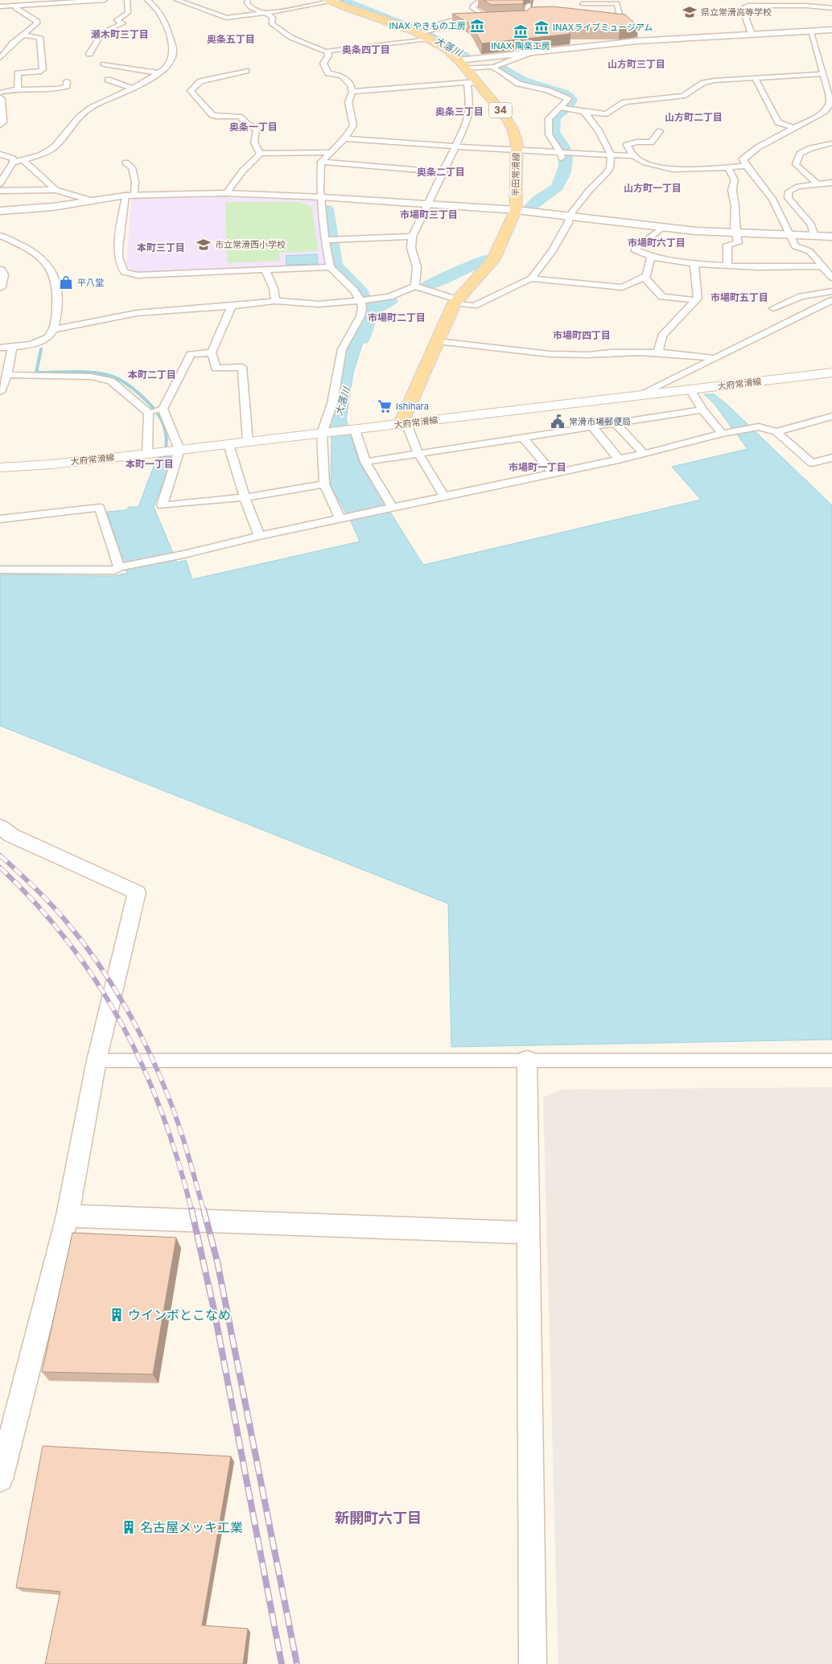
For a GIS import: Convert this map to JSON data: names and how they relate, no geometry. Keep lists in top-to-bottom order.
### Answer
{
  "streets": {
    "main road": ["34", "半田常滑線", "大府常滑線"]
  },
  "crossings": [
    ["半田常滑線", "大府常滑線"]
  ],
  "districts": [
    "瀬木町三丁目",
    "奥条五丁目",
    "奥条四丁目",
    "山方町三丁目",
    "奥条三丁目",
    "山方町二丁目",
    "奥条一丁目",
    "奥条二丁目",
    "山方町一丁目",
    "市場町三丁目",
    "市場町六丁目",
    "本町三丁目",
    "市場町五丁目",
    "市場町二丁目",
    "市場町四丁目",
    "本町二丁目",
    "本町一丁目",
    "市場町一丁目",
    "新開町六丁目"
  ],
  "water": ["大落川"],
  "places": {
    "school or university": ["県立常滑高等学校", "市立常滑西小学校"],
    "museum": ["INAX やきもの工房", "INAXライブミュージアム", "INAX 陶楽工房"],
    "shop": ["平八堂"],
    "supermarket": ["Ishihara"],
    "public building": ["常滑市場郵便局"],
    "building": ["ウインボとこなめ", "名古屋メッキ工業"]
  }
}
